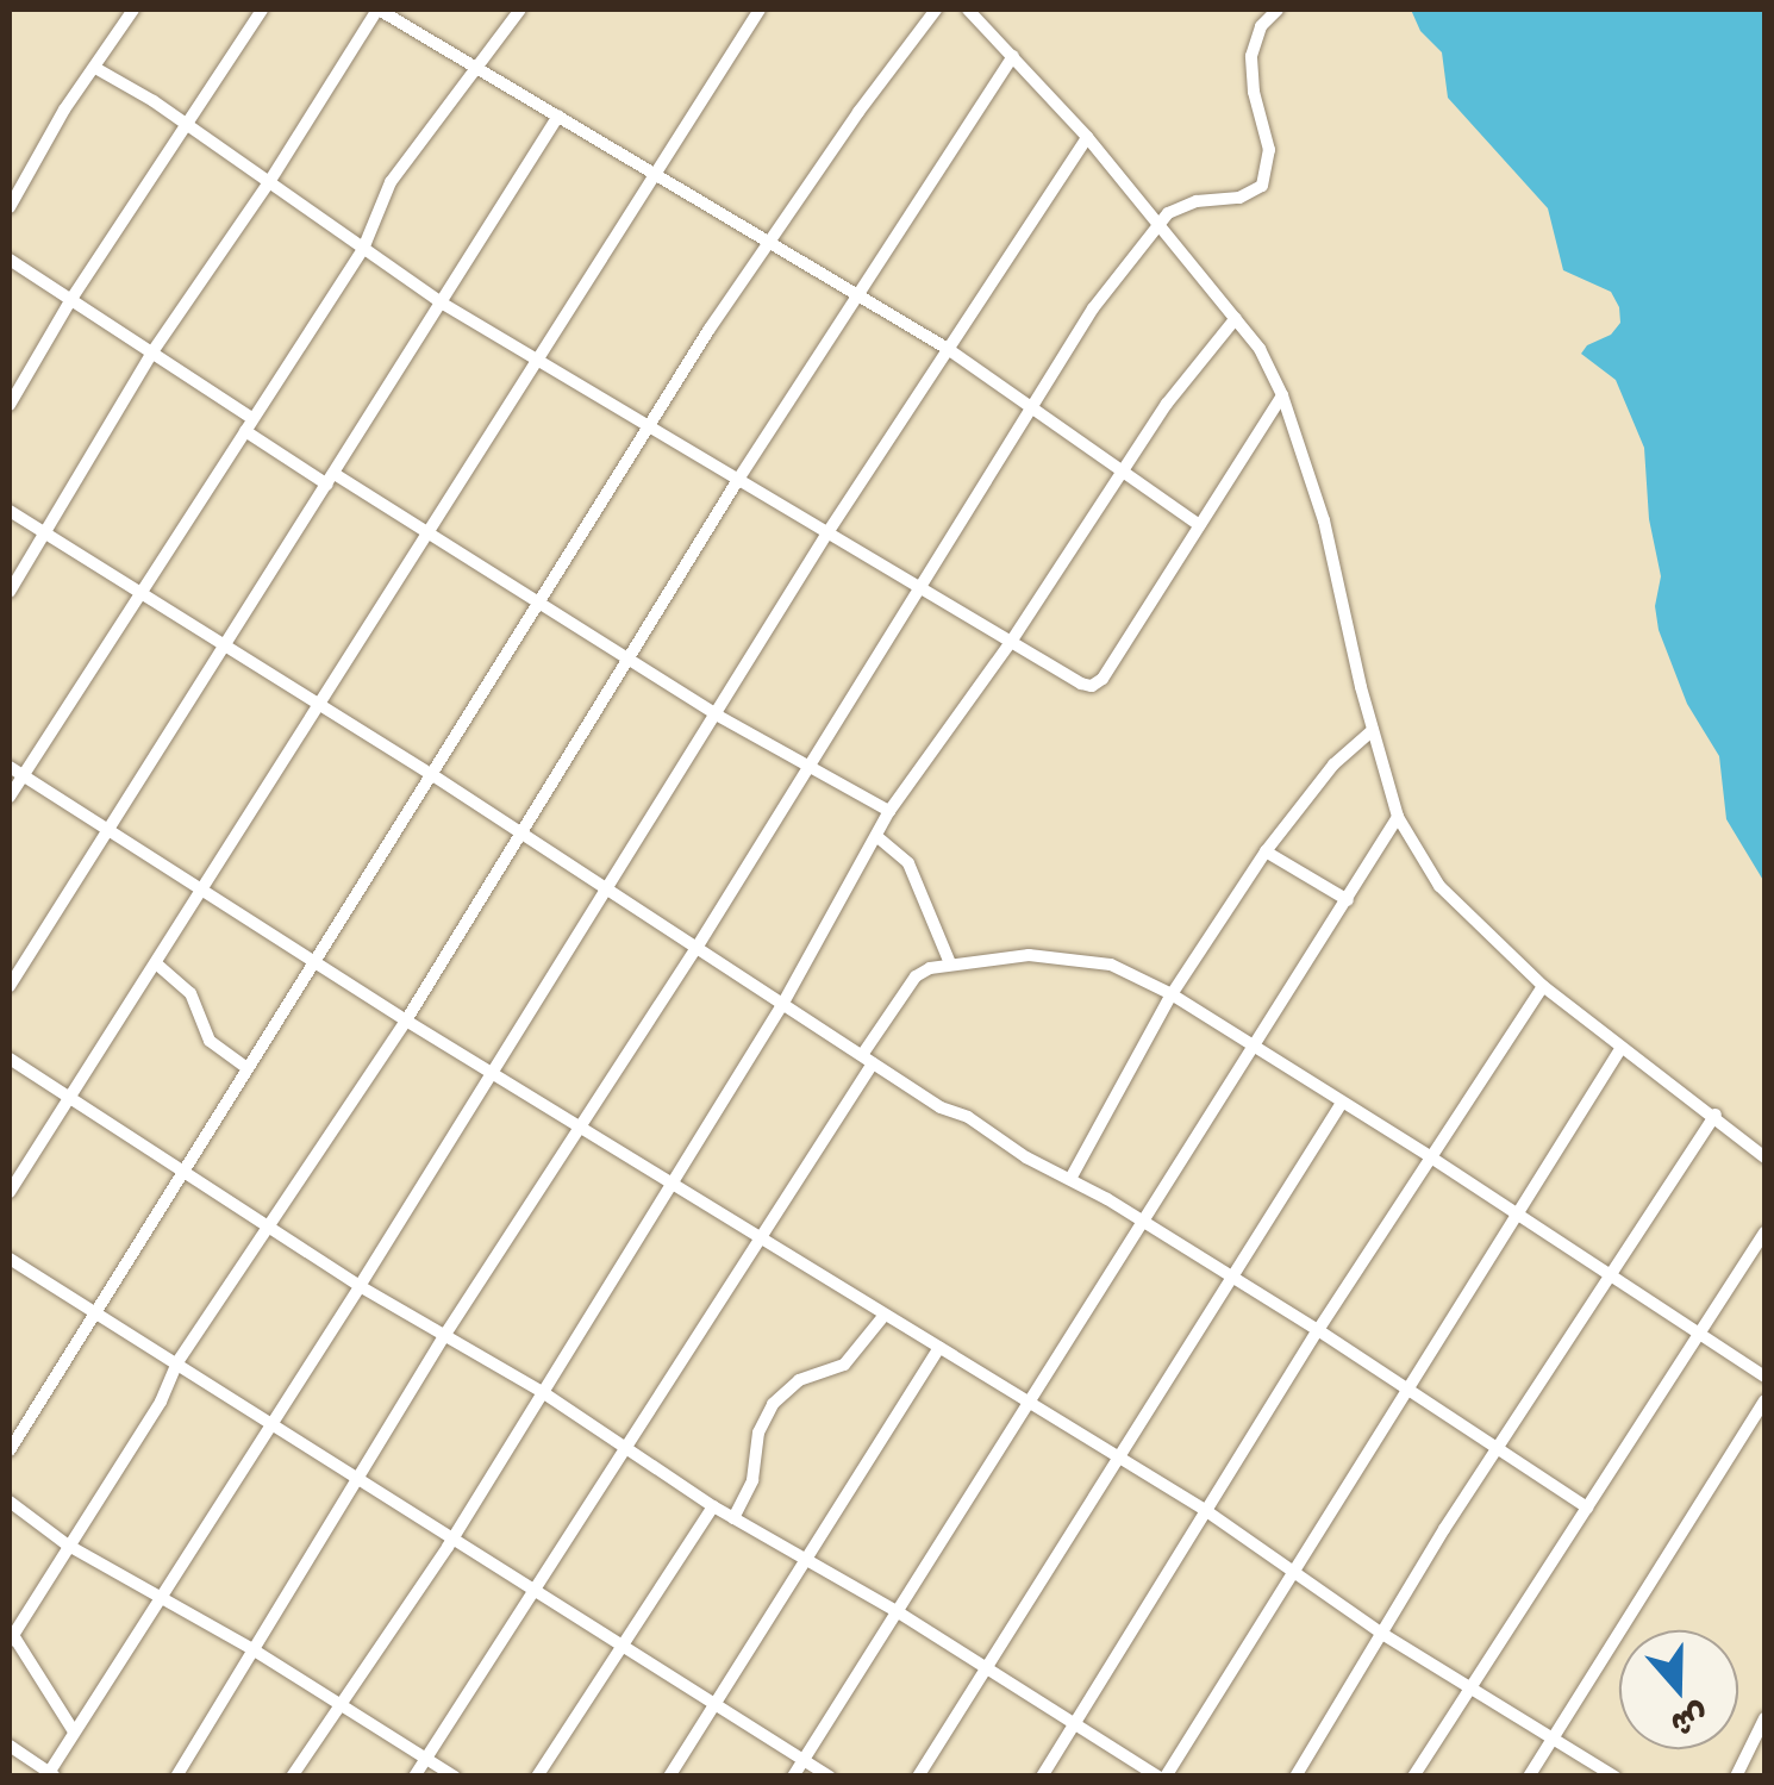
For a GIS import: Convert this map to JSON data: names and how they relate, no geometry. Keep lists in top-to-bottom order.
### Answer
{
  "north": "bottom"
}
